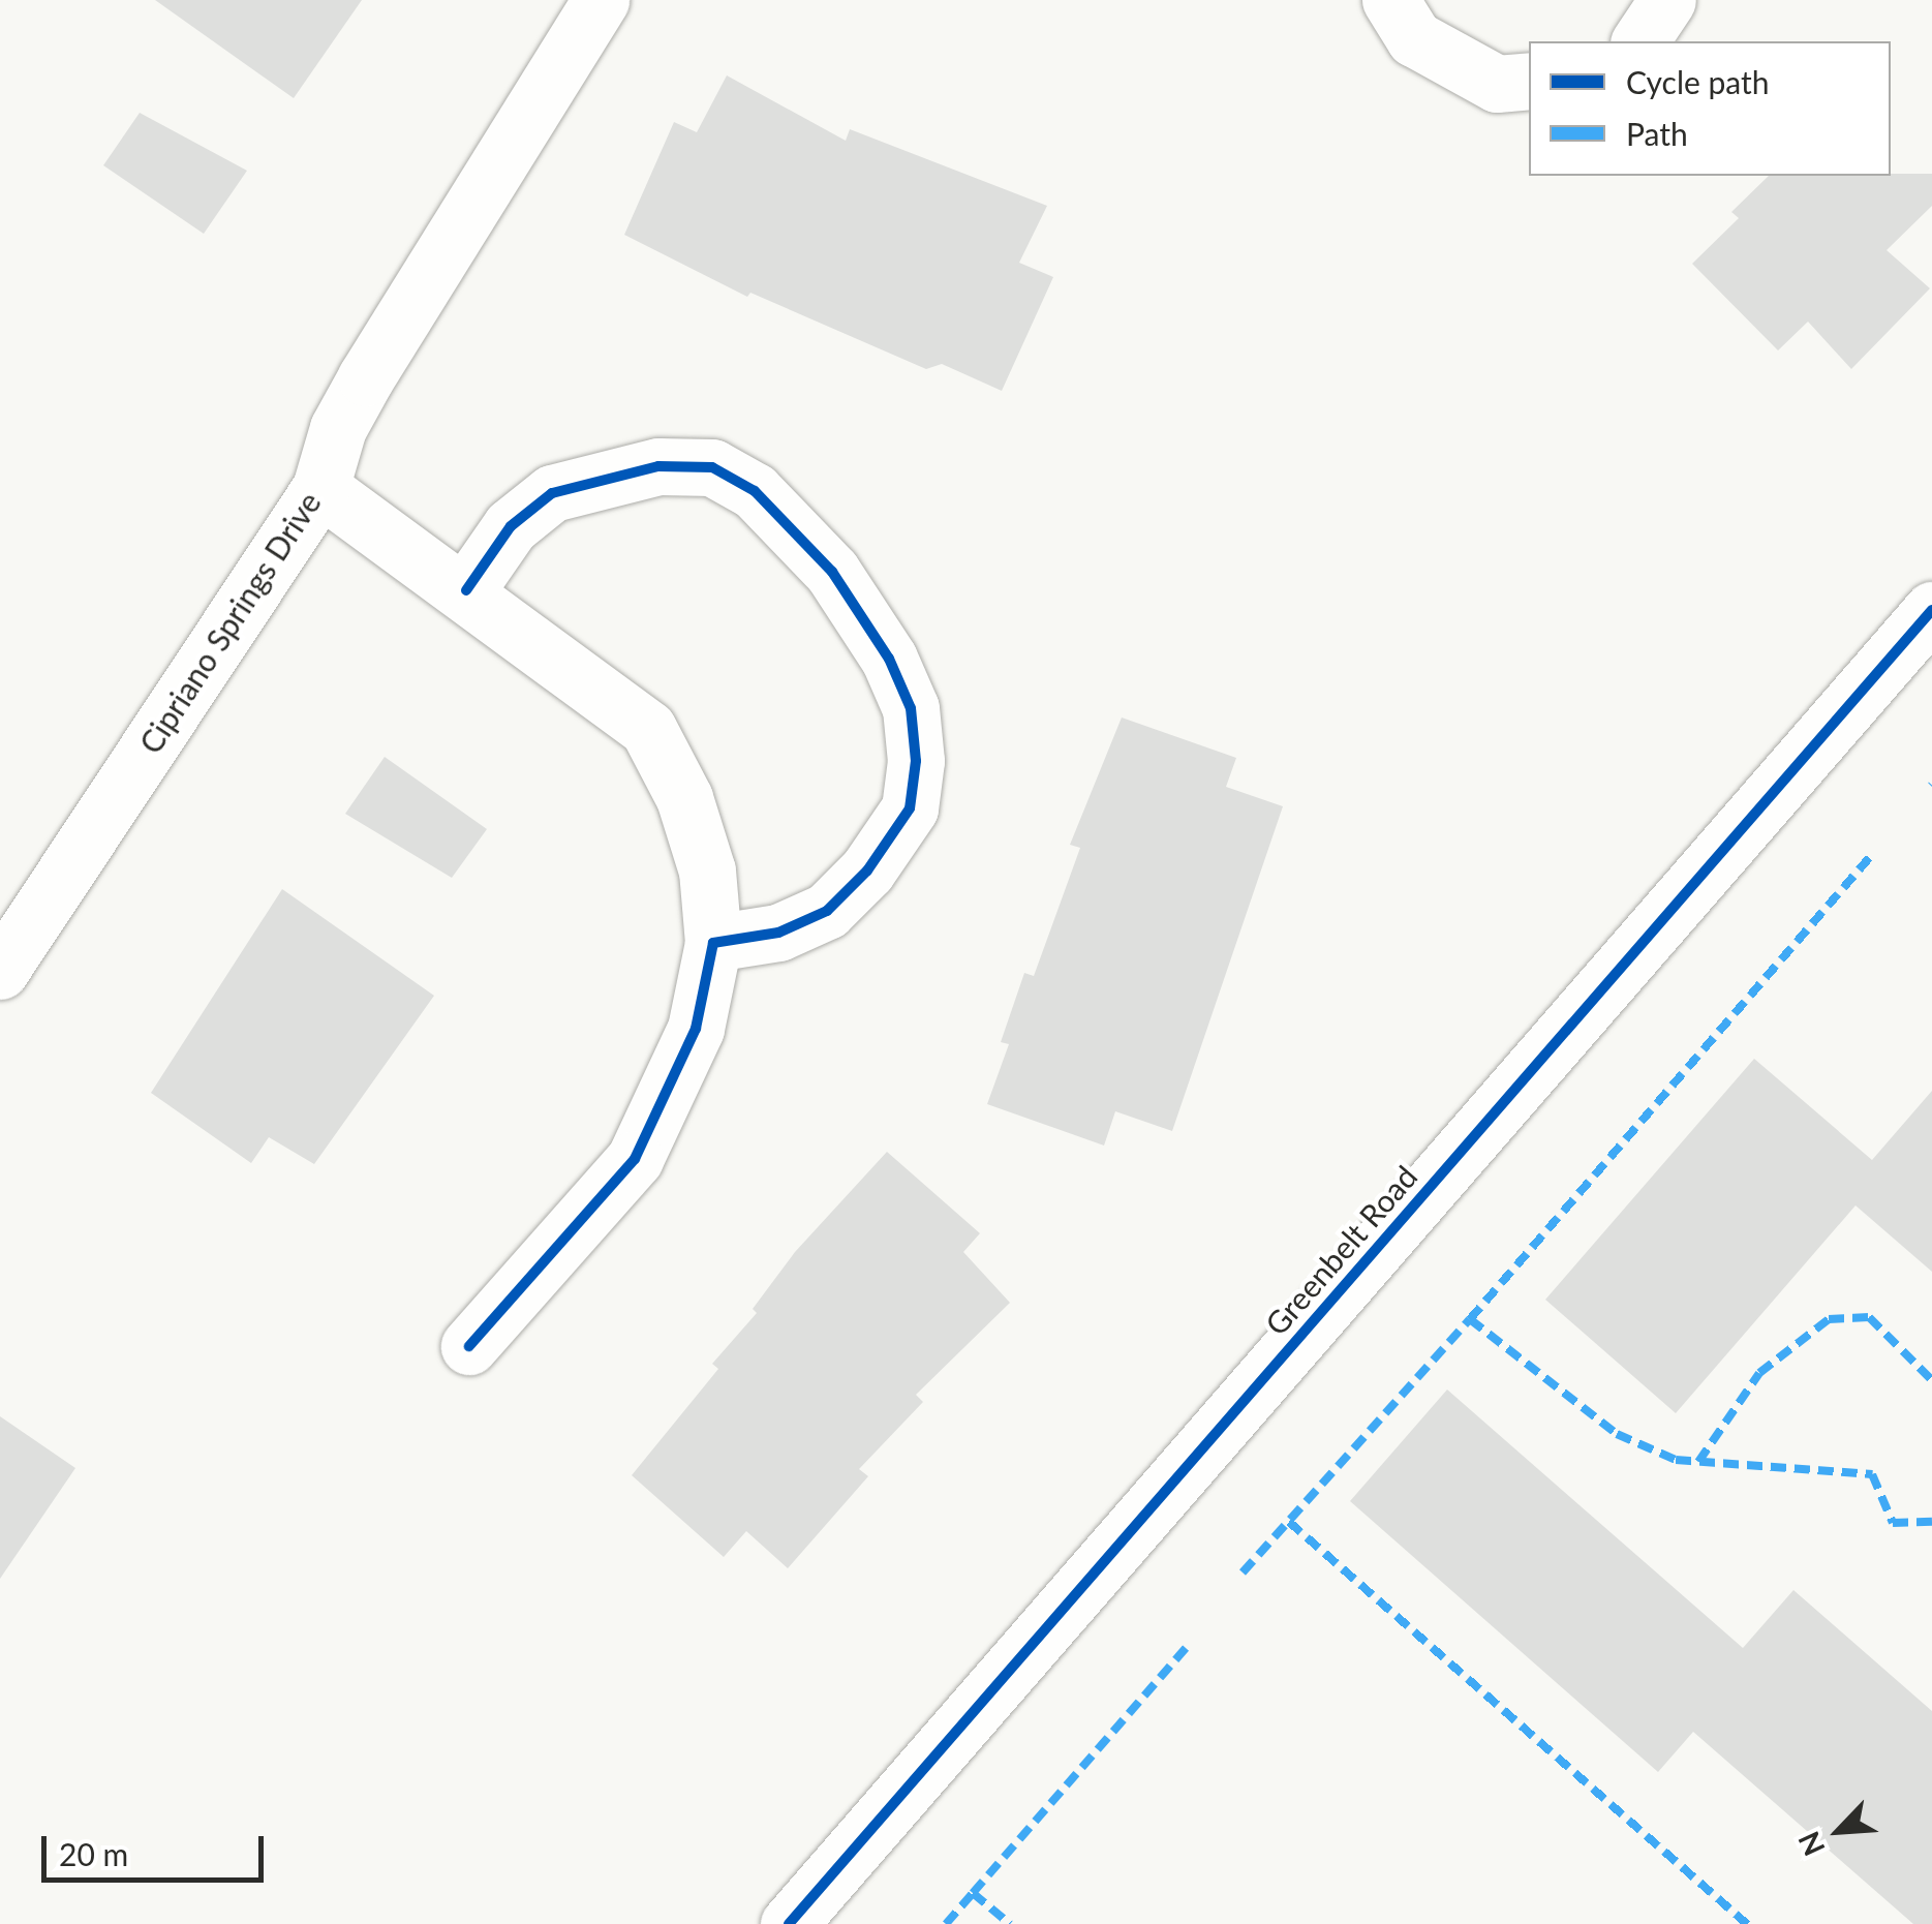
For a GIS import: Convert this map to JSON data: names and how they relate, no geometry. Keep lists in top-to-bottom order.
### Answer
{
  "streets": {
    "street": ["Cipriano Springs Drive", "Greenbelt Road"]
  },
  "legend": ["Cycle path", "Path"],
  "scale_bar": "20 m",
  "north": "bottom left"
}
